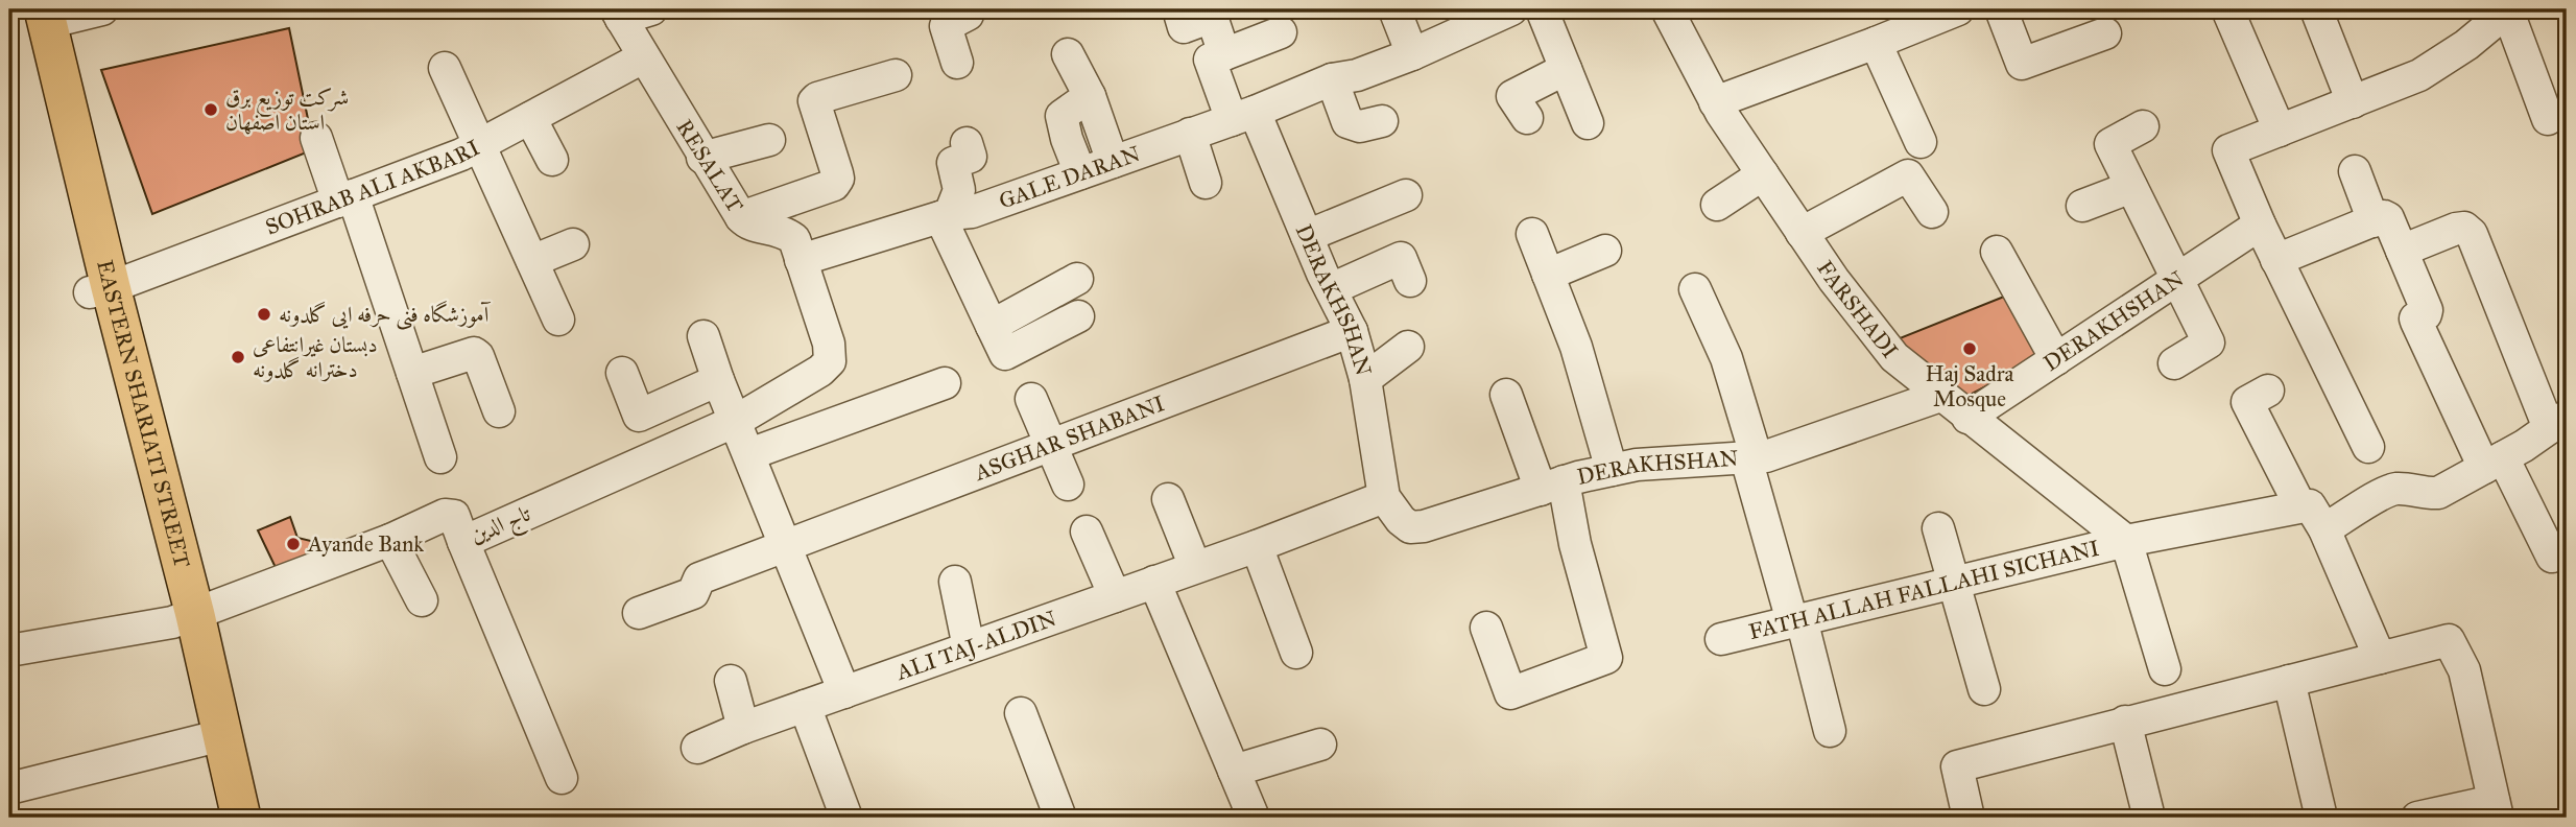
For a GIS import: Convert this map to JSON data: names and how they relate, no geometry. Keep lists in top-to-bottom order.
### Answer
{
  "streets": {
    "main road": ["EASTERN SHARIATI STREET"],
    "street": [
      "RESALAT",
      "GALE DARAN",
      "SOHRAB ALI AKBARI",
      "DERAKHSHAN",
      "FARSHADI",
      "ASGHAR SHABANI",
      "تاج الدین",
      "FATH ALLAH FALLAHI SICHANI",
      "ALI TAJ-ALDIN"
    ]
  },
  "crossings": [
    ["RESALAT", "GALE DARAN"],
    ["RESALAT", "SOHRAB ALI AKBARI"],
    ["RESALAT", "تاج الدین"],
    ["GALE DARAN", "DERAKHSHAN"],
    ["SOHRAB ALI AKBARI", "EASTERN SHARIATI STREET"],
    ["DERAKHSHAN", "FARSHADI"],
    ["DERAKHSHAN", "ASGHAR SHABANI"],
    ["DERAKHSHAN", "ALI TAJ-ALDIN"],
    ["FARSHADI", "FATH ALLAH FALLAHI SICHANI"],
    ["EASTERN SHARIATI STREET", "تاج الدین"]
  ],
  "places": [
    "شرکت توزیع برق استان اصفهان",
    "آموزشگاه فنی حرفه ایی گلدونه",
    "Haj Sadra Mosque",
    "دبستان غیرانتفاعی دخترانه گلدونه",
    "Ayande Bank"
  ]
}
